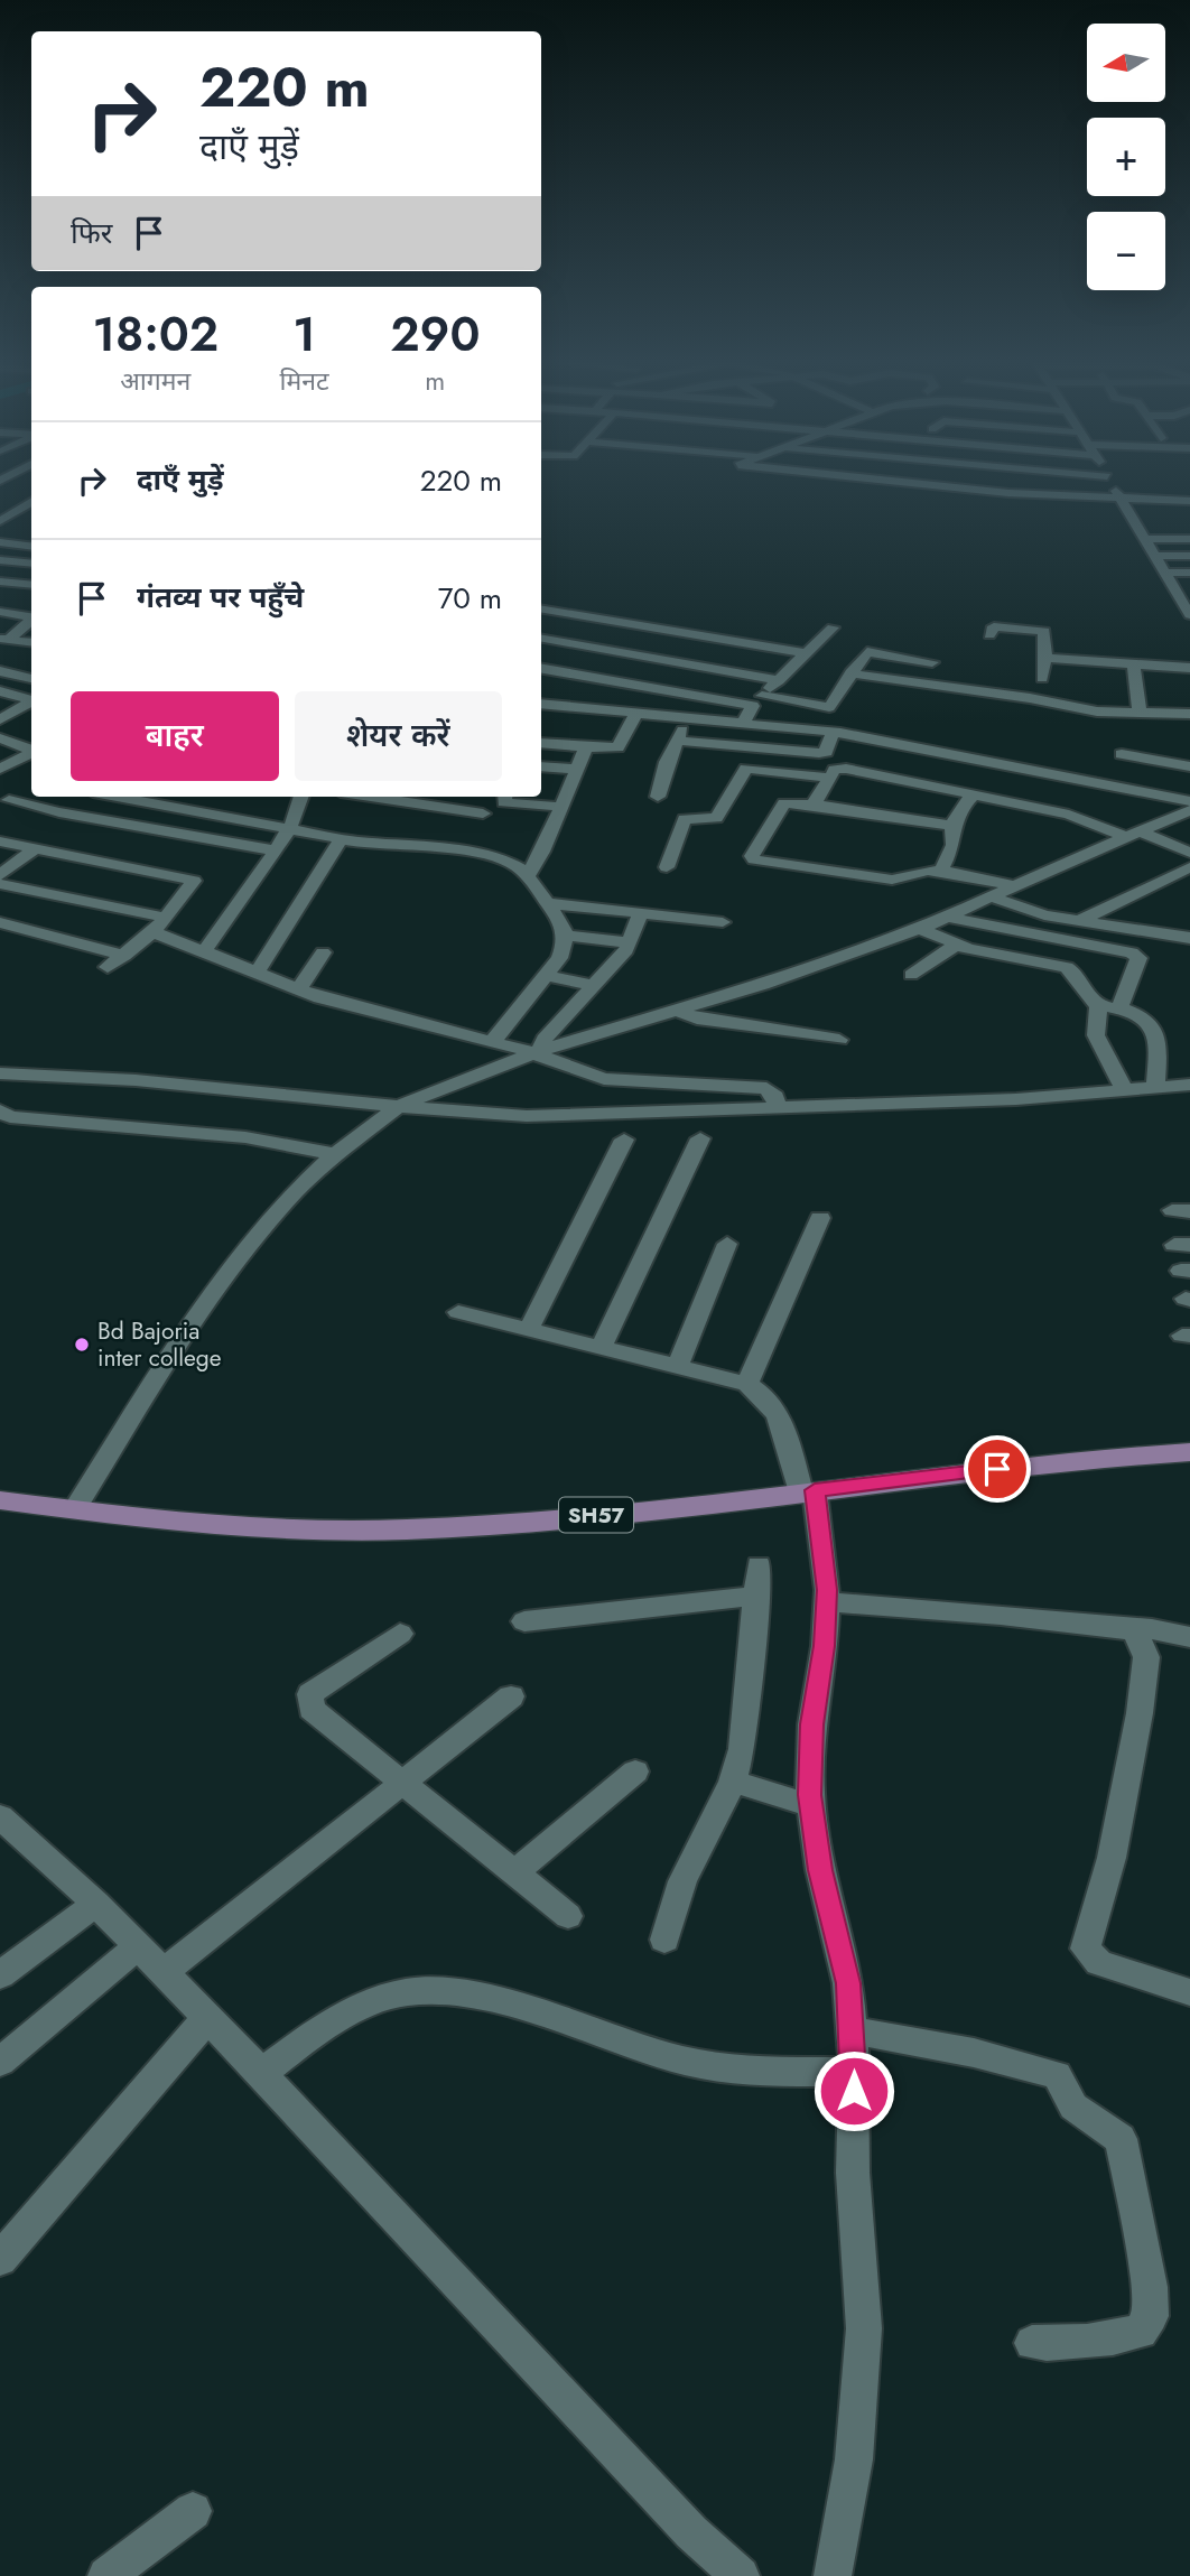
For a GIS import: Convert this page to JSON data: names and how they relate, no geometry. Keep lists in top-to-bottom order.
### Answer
{
  "streets": {
    "main road": ["SH57"]
  },
  "places": ["Bd Bajoria inter college"],
  "north": "left",
  "page": {
    "map_buttons": ["+", "−"],
    "turn": ["220 m", "दाएँ मुड़ें"],
    "then": "फिर",
    "eta": [
      "18:02",
      "आगमन",
      "1",
      "मिनट",
      "290",
      "m"
    ],
    "list": [
      {
        "name": "दाएँ मुड़ें",
        "value": "220 m"
      },
      {
        "name": "गंतव्य पर पहुँचे",
        "value": "70 m"
      }
    ],
    "buttons": ["बाहर", "शेयर करें"]
  }
}
